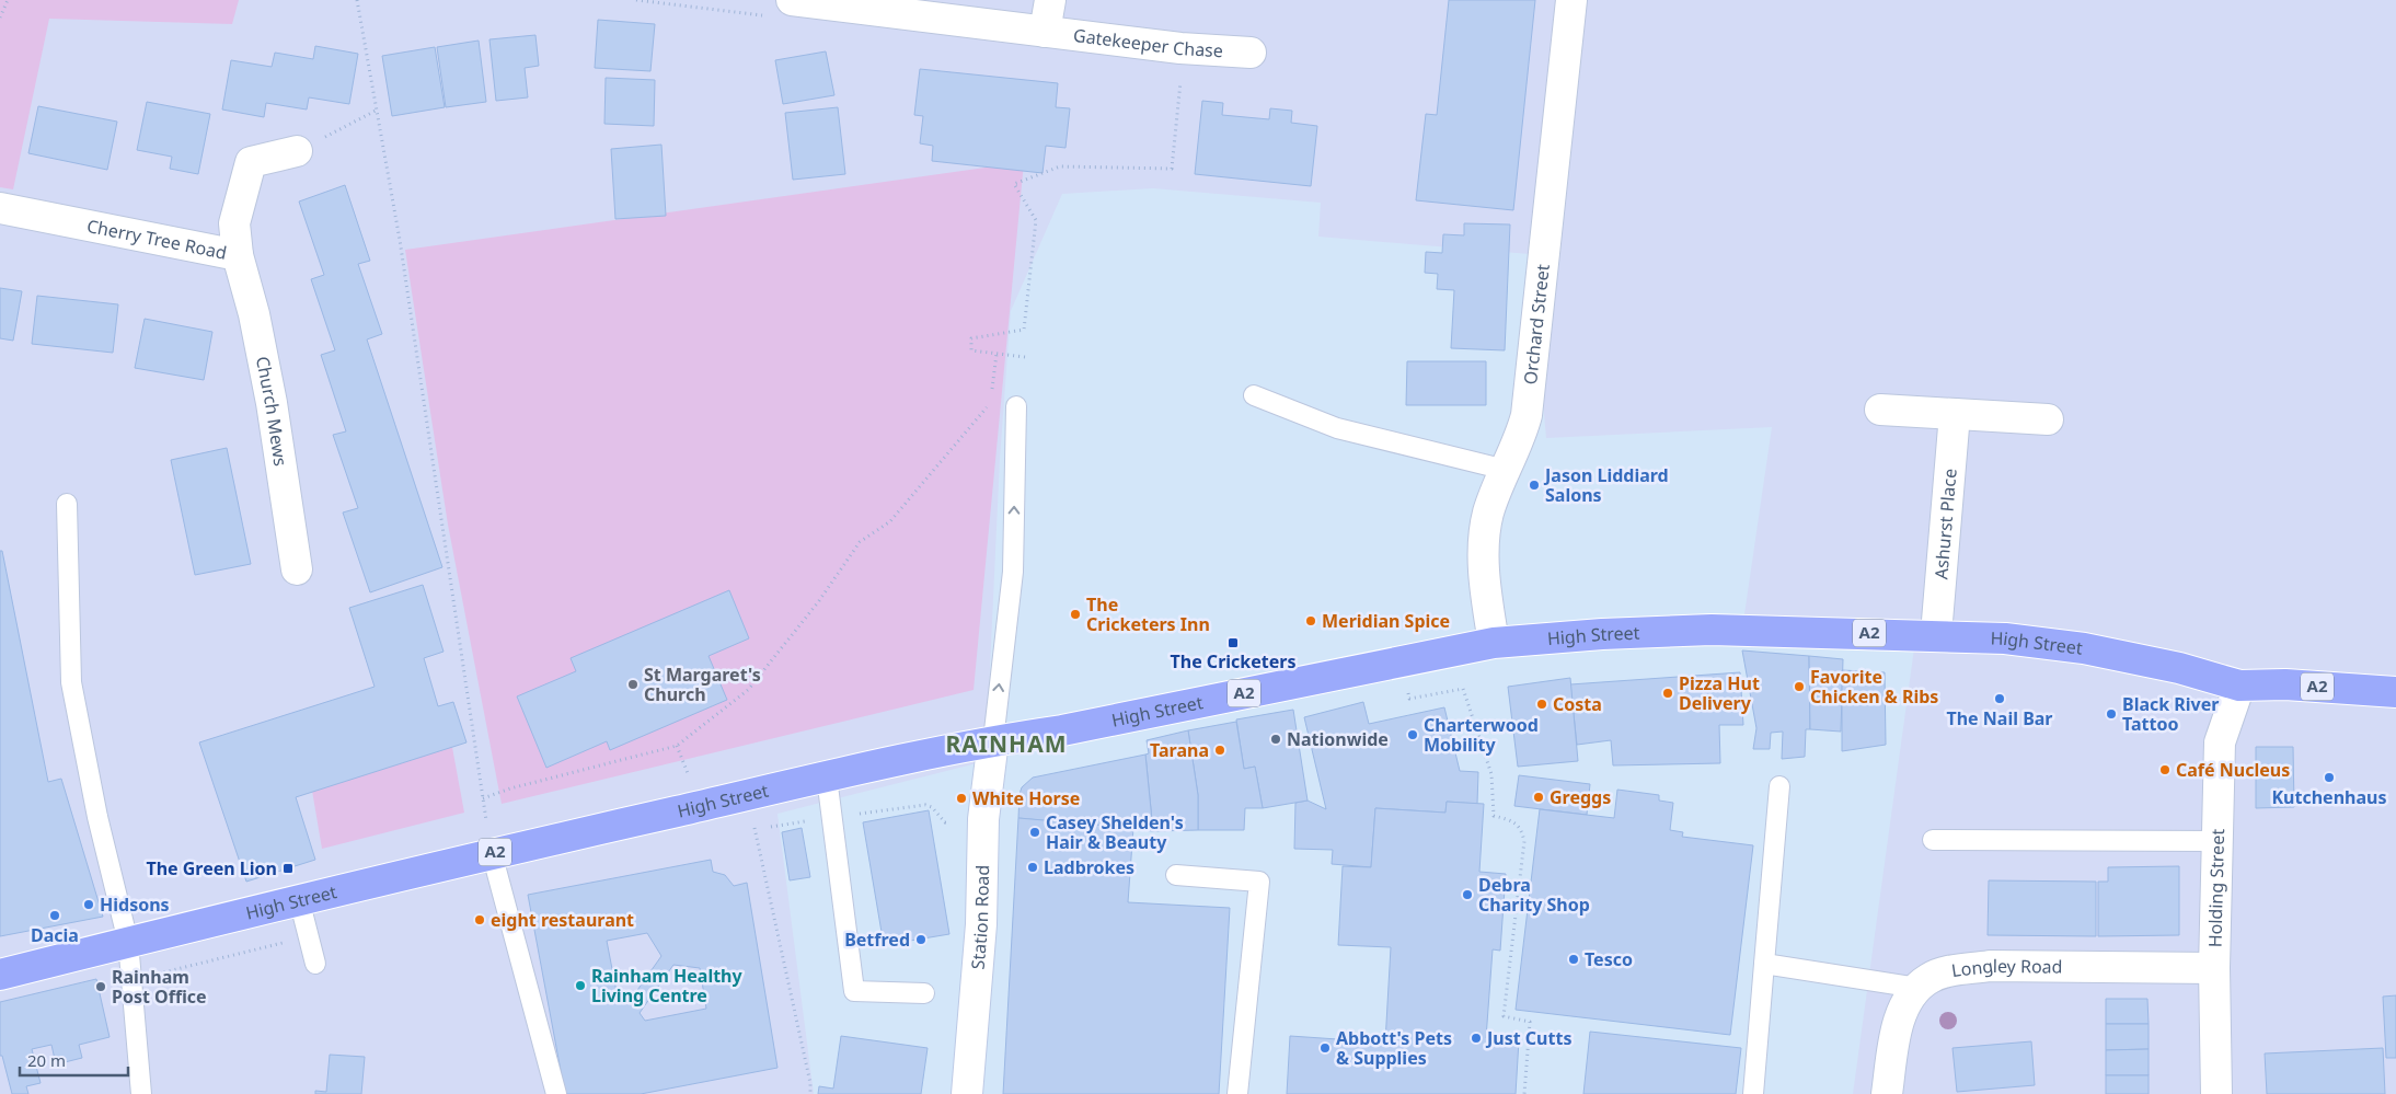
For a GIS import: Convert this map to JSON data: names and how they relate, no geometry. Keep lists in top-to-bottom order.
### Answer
{
  "streets": {
    "main road": ["A2", "High Street"],
    "street": [
      "Gatekeeper Chase",
      "Cherry Tree Road",
      "Orchard Street",
      "Church Mews",
      "Ashurst Place",
      "Holding Street",
      "Station Road",
      "Longley Road"
    ]
  },
  "crossings": [
    ["Cherry Tree Road", "Church Mews"],
    ["Orchard Street", "High Street"],
    ["Ashurst Place", "High Street"],
    ["High Street", "Holding Street"],
    ["High Street", "Station Road"],
    ["Holding Street", "Longley Road"]
  ],
  "districts": ["RAINHAM"],
  "places": {
    "other": [
      "Jason Liddiard Salons",
      "The Cricketers Inn",
      "Meridian Spice",
      "St Margaret's Church",
      "Favorite Chicken & Ribs",
      "Pizza Hut Delivery",
      "The Nail Bar",
      "Costa",
      "Black River Tattoo",
      "Charterwood Mobility",
      "Nationwide",
      "Tarana",
      "Café Nucleus",
      "Kutchenhaus",
      "Greggs",
      "White Horse",
      "Casey Shelden's Hair & Beauty",
      "Ladbrokes",
      "Debra Charity Shop",
      "Hidsons",
      "Dacia",
      "eight restaurant",
      "Betfred",
      "Tesco",
      "Rainham Healthy Living Centre",
      "Rainham Post Office",
      "Just Cutts",
      "Abbott's Pets & Supplies"
    ],
    "transit": ["The Cricketers", "The Green Lion"]
  },
  "scale_bar": "20 m"
}
